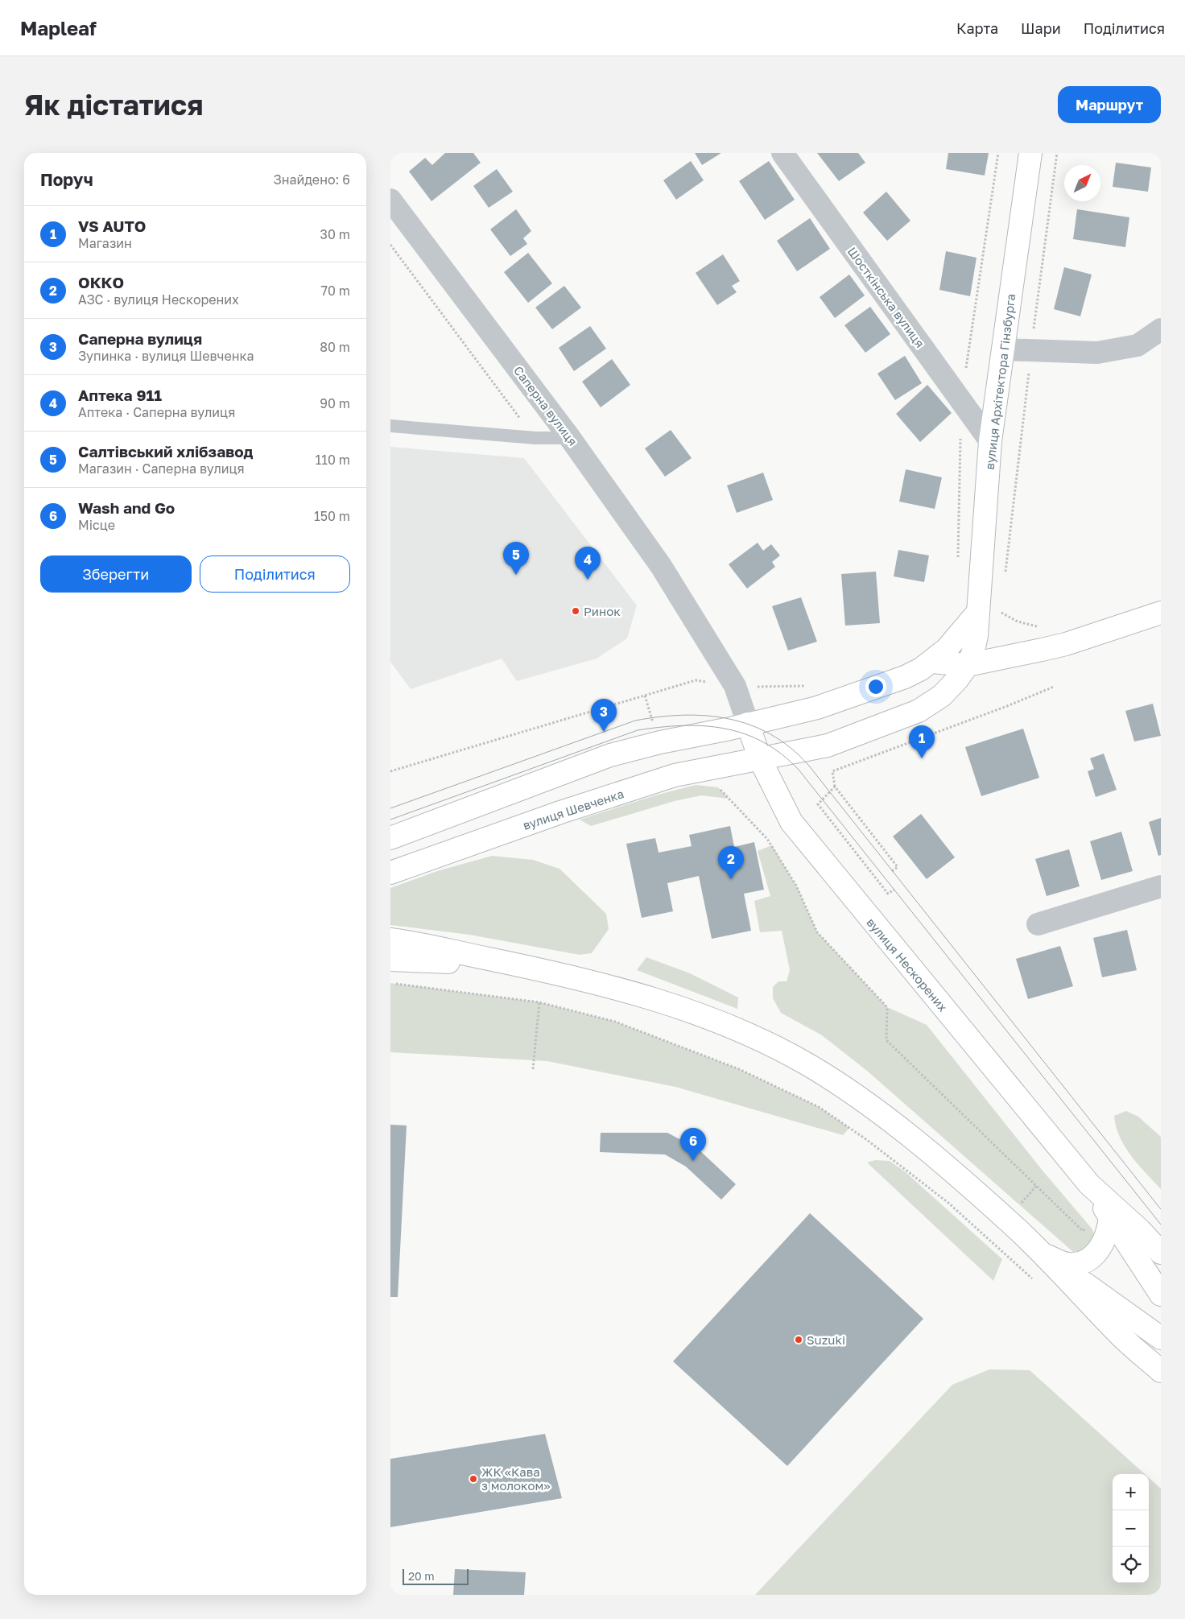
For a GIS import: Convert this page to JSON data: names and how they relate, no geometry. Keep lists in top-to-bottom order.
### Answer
{
  "streets": {
    "main road": ["вулиця Архітектора Гінзбурга", "вулиця Шевченка", "вулиця Нескорених"],
    "street": ["Шосткінська вулиця", "Саперна вулиця"]
  },
  "crossings": [
    ["Шосткінська вулиця", "вулиця Архітектора Гінзбурга"],
    ["вулиця Архітектора Гінзбурга", "вулиця Шевченка"],
    ["Саперна вулиця", "вулиця Нескорених"],
    ["вулиця Шевченка", "вулиця Нескорених"]
  ],
  "places": ["Ринок", "Suzuki", "ЖК «Кава з молоком»"],
  "scale_bar": "20 m",
  "north": "top right",
  "page": {
    "header": "Mapleaf",
    "nav": ["Карта", "Шари", "Поділитися"],
    "buttons": [
      "Маршрут",
      ["Зберегти", "Поділитися"]
    ],
    "title": "Як дістатися",
    "heading": ["Поруч", "Знайдено: 6"],
    "list": [
      {
        "mark": "1",
        "name": "VS AUTO",
        "note": "Магазин",
        "value": "30 m"
      },
      {
        "mark": "2",
        "name": "ОККО",
        "note": "АЗС · вулиця Нескорених",
        "value": "70 m"
      },
      {
        "mark": "3",
        "name": "Саперна вулиця",
        "note": "Зупинка · вулиця Шевченка",
        "value": "80 m"
      },
      {
        "mark": "4",
        "name": "Аптека 911",
        "note": "Аптека · Саперна вулиця",
        "value": "90 m"
      },
      {
        "mark": "5",
        "name": "Салтівський хлібзавод",
        "note": "Магазин · Саперна вулиця",
        "value": "110 m"
      },
      {
        "mark": "6",
        "name": "Wash and Go",
        "note": "Місце",
        "value": "150 m"
      }
    ],
    "pins": [
      "5",
      "4",
      "3",
      "1",
      "2",
      "6"
    ],
    "map_buttons": ["+", "−"],
    "scale": "20 m"
  }
}
